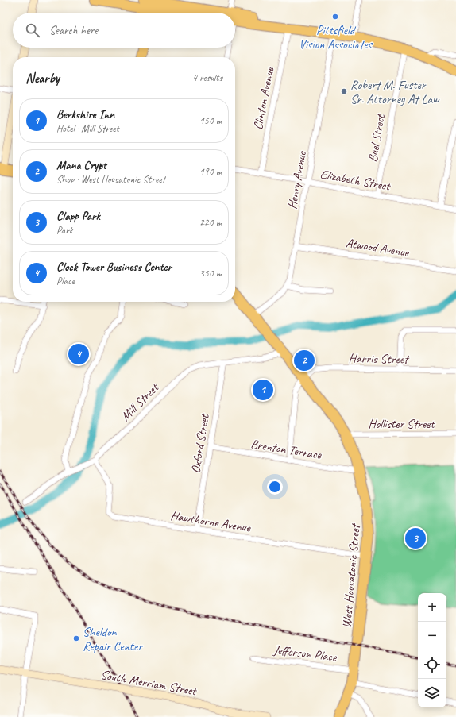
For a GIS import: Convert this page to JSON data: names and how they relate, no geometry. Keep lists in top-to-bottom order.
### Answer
{
  "streets": {
    "highway": ["West Housatonic Street"],
    "street": [
      "Clinton Avenue",
      "Buel Street",
      "Elizabeth Street",
      "Henry Avenue",
      "Atwood Avenue",
      "Harris Street",
      "Mill Street",
      "Hollister Street",
      "Oxford Street",
      "Brenton Terrace",
      "Hawthorne Avenue",
      "Jefferson Place",
      "South Merriam Street"
    ]
  },
  "crossings": [
    ["Clinton Avenue", "Elizabeth Street"],
    ["Buel Street", "Elizabeth Street"],
    ["Elizabeth Street", "Henry Avenue"],
    ["Henry Avenue", "Atwood Avenue"],
    ["Harris Street", "West Housatonic Street"],
    ["Mill Street", "Oxford Street"],
    ["Mill Street", "Hawthorne Avenue"],
    ["Mill Street", "West Housatonic Street"],
    ["Hollister Street", "West Housatonic Street"],
    ["Oxford Street", "Brenton Terrace"],
    ["Oxford Street", "Hawthorne Avenue"],
    ["Brenton Terrace", "West Housatonic Street"],
    ["Hawthorne Avenue", "West Housatonic Street"],
    ["West Housatonic Street", "Jefferson Place"]
  ],
  "places": ["Pittsfield Vision Associates", "Robert M. Fuster Sr. Attorney At Law", "Sheldon Repair Center"],
  "page": {
    "search": "Search here",
    "heading": ["Nearby", "4 results"],
    "list": [
      {
        "mark": "1",
        "name": "Berkshire Inn",
        "note": "Hotel · Mill Street",
        "value": "150 m"
      },
      {
        "mark": "2",
        "name": "Mana Crypt",
        "note": "Shop · West Housatonic Street",
        "value": "190 m"
      },
      {
        "mark": "3",
        "name": "Clapp Park",
        "note": "Park",
        "value": "220 m"
      },
      {
        "mark": "4",
        "name": "Clock Tower Business Center",
        "note": "Place",
        "value": "350 m"
      }
    ],
    "pins": [
      "4",
      "2",
      "1",
      "3"
    ],
    "map_buttons": ["+", "−"]
  }
}
